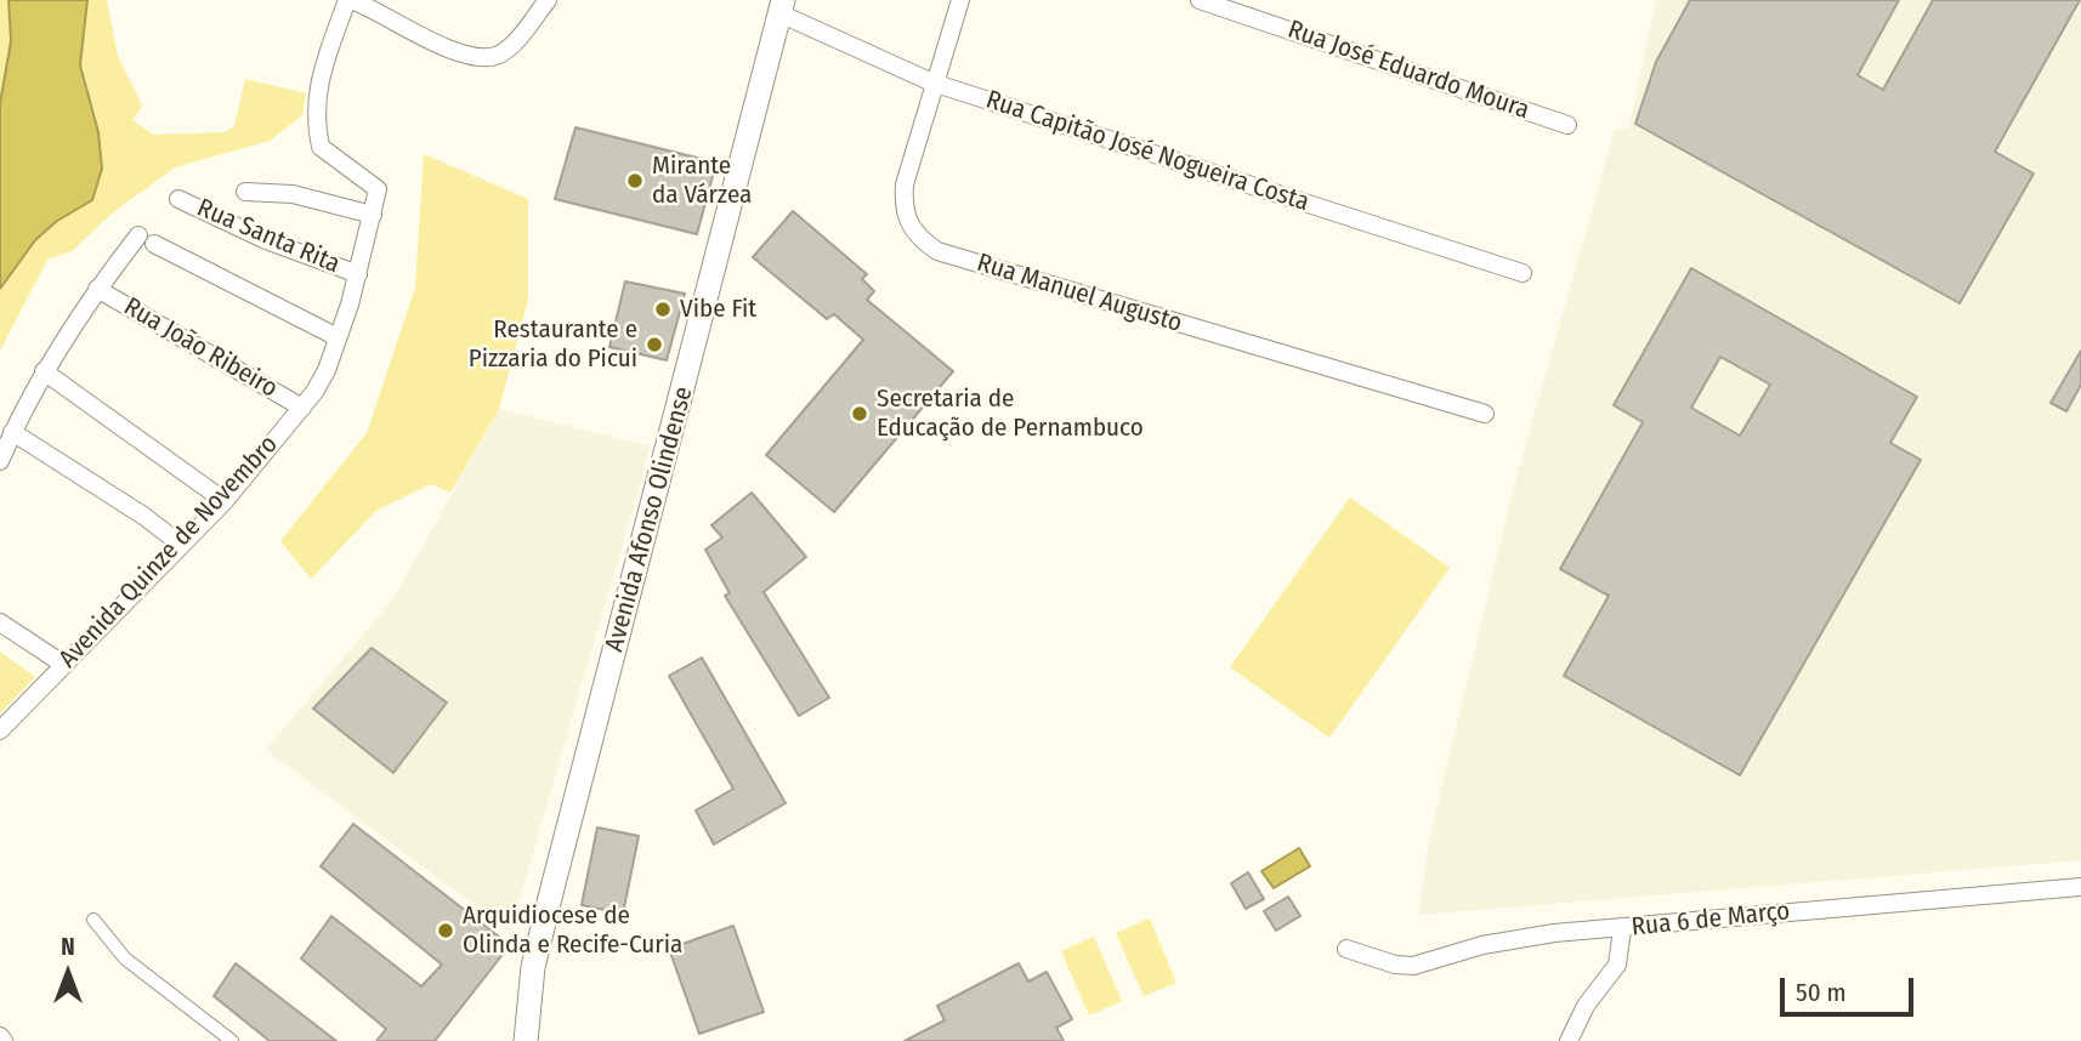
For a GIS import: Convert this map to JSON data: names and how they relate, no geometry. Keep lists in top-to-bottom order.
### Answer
{
  "streets": {
    "main road": ["Avenida Afonso Olindense"],
    "street": [
      "Rua José Eduardo Moura",
      "Rua Capitão José Nogueira Costa",
      "Rua Santa Rita",
      "Rua Manuel Augusto",
      "Rua João Ribeiro",
      "Avenida Quinze de Novembro",
      "Rua 6 de Março"
    ]
  },
  "crossings": [
    ["Rua Capitão José Nogueira Costa", "Rua Manuel Augusto"],
    ["Rua Capitão José Nogueira Costa", "Avenida Afonso Olindense"],
    ["Rua Santa Rita", "Avenida Quinze de Novembro"],
    ["Rua João Ribeiro", "Avenida Quinze de Novembro"]
  ],
  "places": [
    "Mirante da Várzea",
    "Vibe Fit",
    "Restaurante e Pizzaria do Picui",
    "Secretaria de Educação de Pernambuco",
    "Arquidiocese de Olinda e Recife-Curia"
  ],
  "scale_bar": "50 m",
  "north": "top"
}
